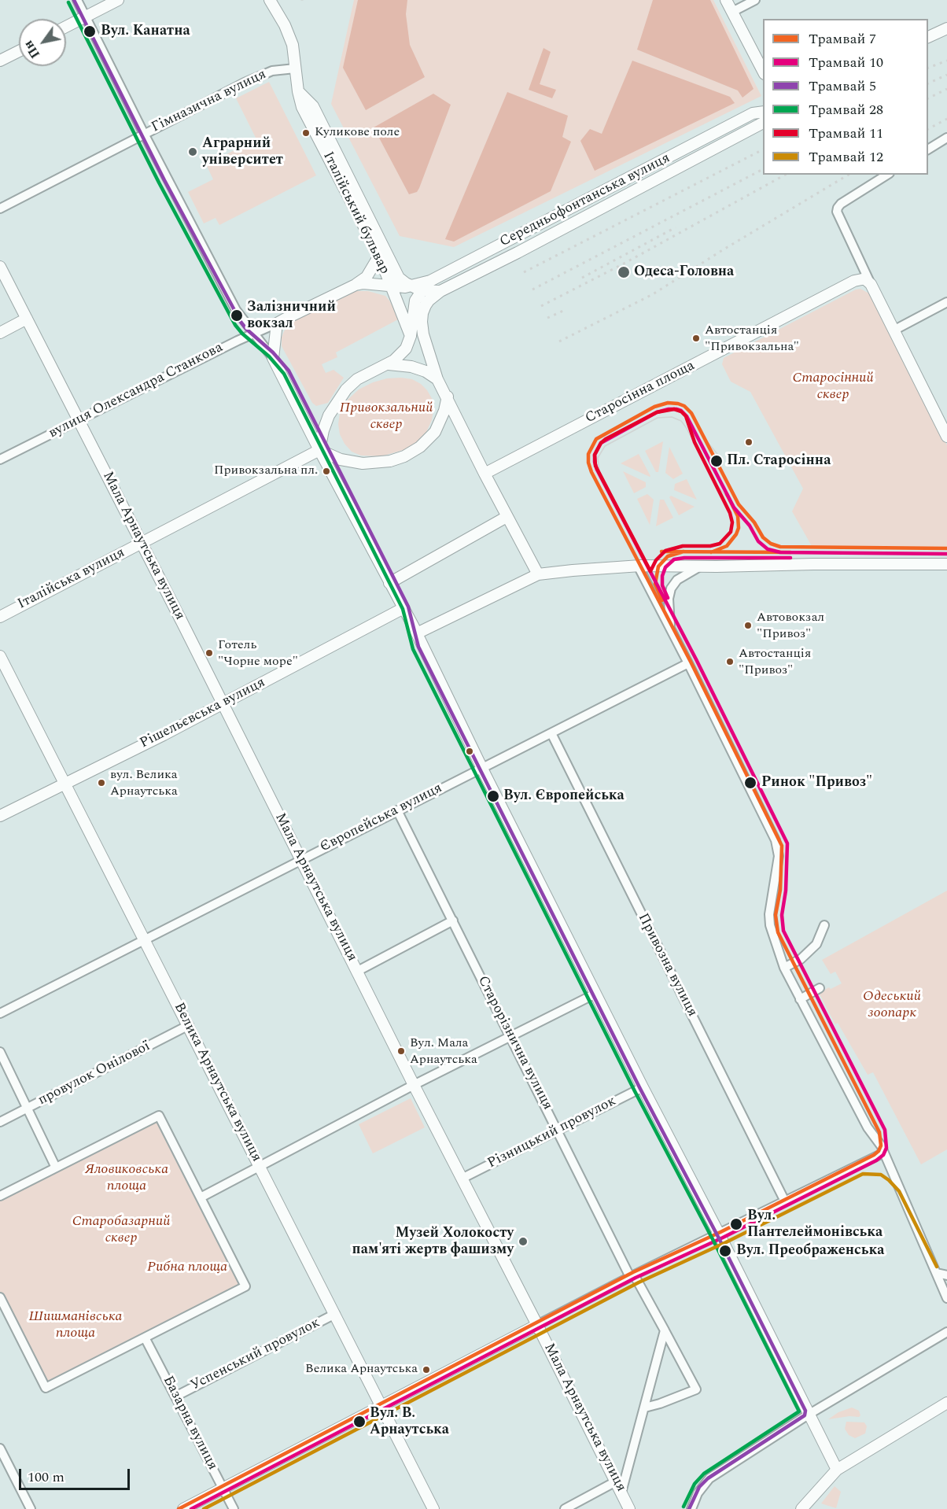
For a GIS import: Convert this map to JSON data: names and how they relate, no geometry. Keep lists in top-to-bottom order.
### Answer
{
  "streets": {
    "main road": [
      "Середньофонтанська вулиця",
      "Італійський бульвар",
      "вулиця Олександра Станкова",
      "Старосінна площа",
      "Мала Арнаутська вулиця",
      "Італійська вулиця",
      "Рішельєвська вулиця",
      "Велика Арнаутська вулиця"
    ],
    "street": [
      "Гімназична вулиця",
      "Європейська вулиця",
      "Привозна вулиця",
      "Старорізнична вулиця",
      "провулок Онілової",
      "Різницький провулок",
      "Успенський провулок",
      "Базарна вулиця"
    ]
  },
  "crossings": [
    ["Гімназична вулиця", "Італійський бульвар"],
    ["Середньофонтанська вулиця", "вулиця Олександра Станкова"],
    ["Італійський бульвар", "вулиця Олександра Станкова"],
    ["вулиця Олександра Станкова", "Мала Арнаутська вулиця"],
    ["Мала Арнаутська вулиця", "Італійська вулиця"],
    ["Мала Арнаутська вулиця", "Рішельєвська вулиця"],
    ["Мала Арнаутська вулиця", "Європейська вулиця"],
    ["Мала Арнаутська вулиця", "Різницький провулок"],
    ["Рішельєвська вулиця", "Велика Арнаутська вулиця"],
    ["Європейська вулиця", "Привозна вулиця"],
    ["Європейська вулиця", "Старорізнична вулиця"],
    ["Європейська вулиця", "Велика Арнаутська вулиця"],
    ["Старорізнична вулиця", "Різницький провулок"],
    ["провулок Онілової", "Велика Арнаутська вулиця"],
    ["Велика Арнаутська вулиця", "Успенський провулок"],
    ["Успенський провулок", "Базарна вулиця"]
  ],
  "parks": [
    "Старосінний сквер",
    "Привокзальний сквер",
    "Одеський зоопарк",
    "Яловиковська площа",
    "Старобазарний сквер",
    "Рибна площа",
    "Шишманівська площа"
  ],
  "places": [
    "Вул. Канатна",
    "Куликове поле",
    "Аграрний університет",
    "Одеса-Головна",
    "Залізничний вокзал",
    "Автостанція \"Привокзальна\"",
    "Пл. Старосінна",
    "Привокзальна пл.",
    "Автовокзал \"Привоз\"",
    "Готель \"Чорне море\"",
    "Автостанція \"Привоз\"",
    "вул. Велика Арнаутська",
    "Ринок \"Привоз\"",
    "Вул. Європейська",
    "Вул. Мала Арнаутська",
    "Вул. Пантелеймонівська",
    "Музей Холокосту пам'яті жертв фашизму",
    "Вул. Преображенська",
    "Велика Арнаутська",
    "Вул. В. Арнаутська"
  ],
  "lines": [
    "tram line 5",
    "tram line 28",
    "tram line 7",
    "tram line 10",
    "tram line 11",
    "tram line 12"
  ],
  "legend": [
    "Трамвай 7",
    "Трамвай 10",
    "Трамвай 5",
    "Трамвай 28",
    "Трамвай 11",
    "Трамвай 12"
  ],
  "scale_bar": "100 m",
  "north": "bottom left"
}
